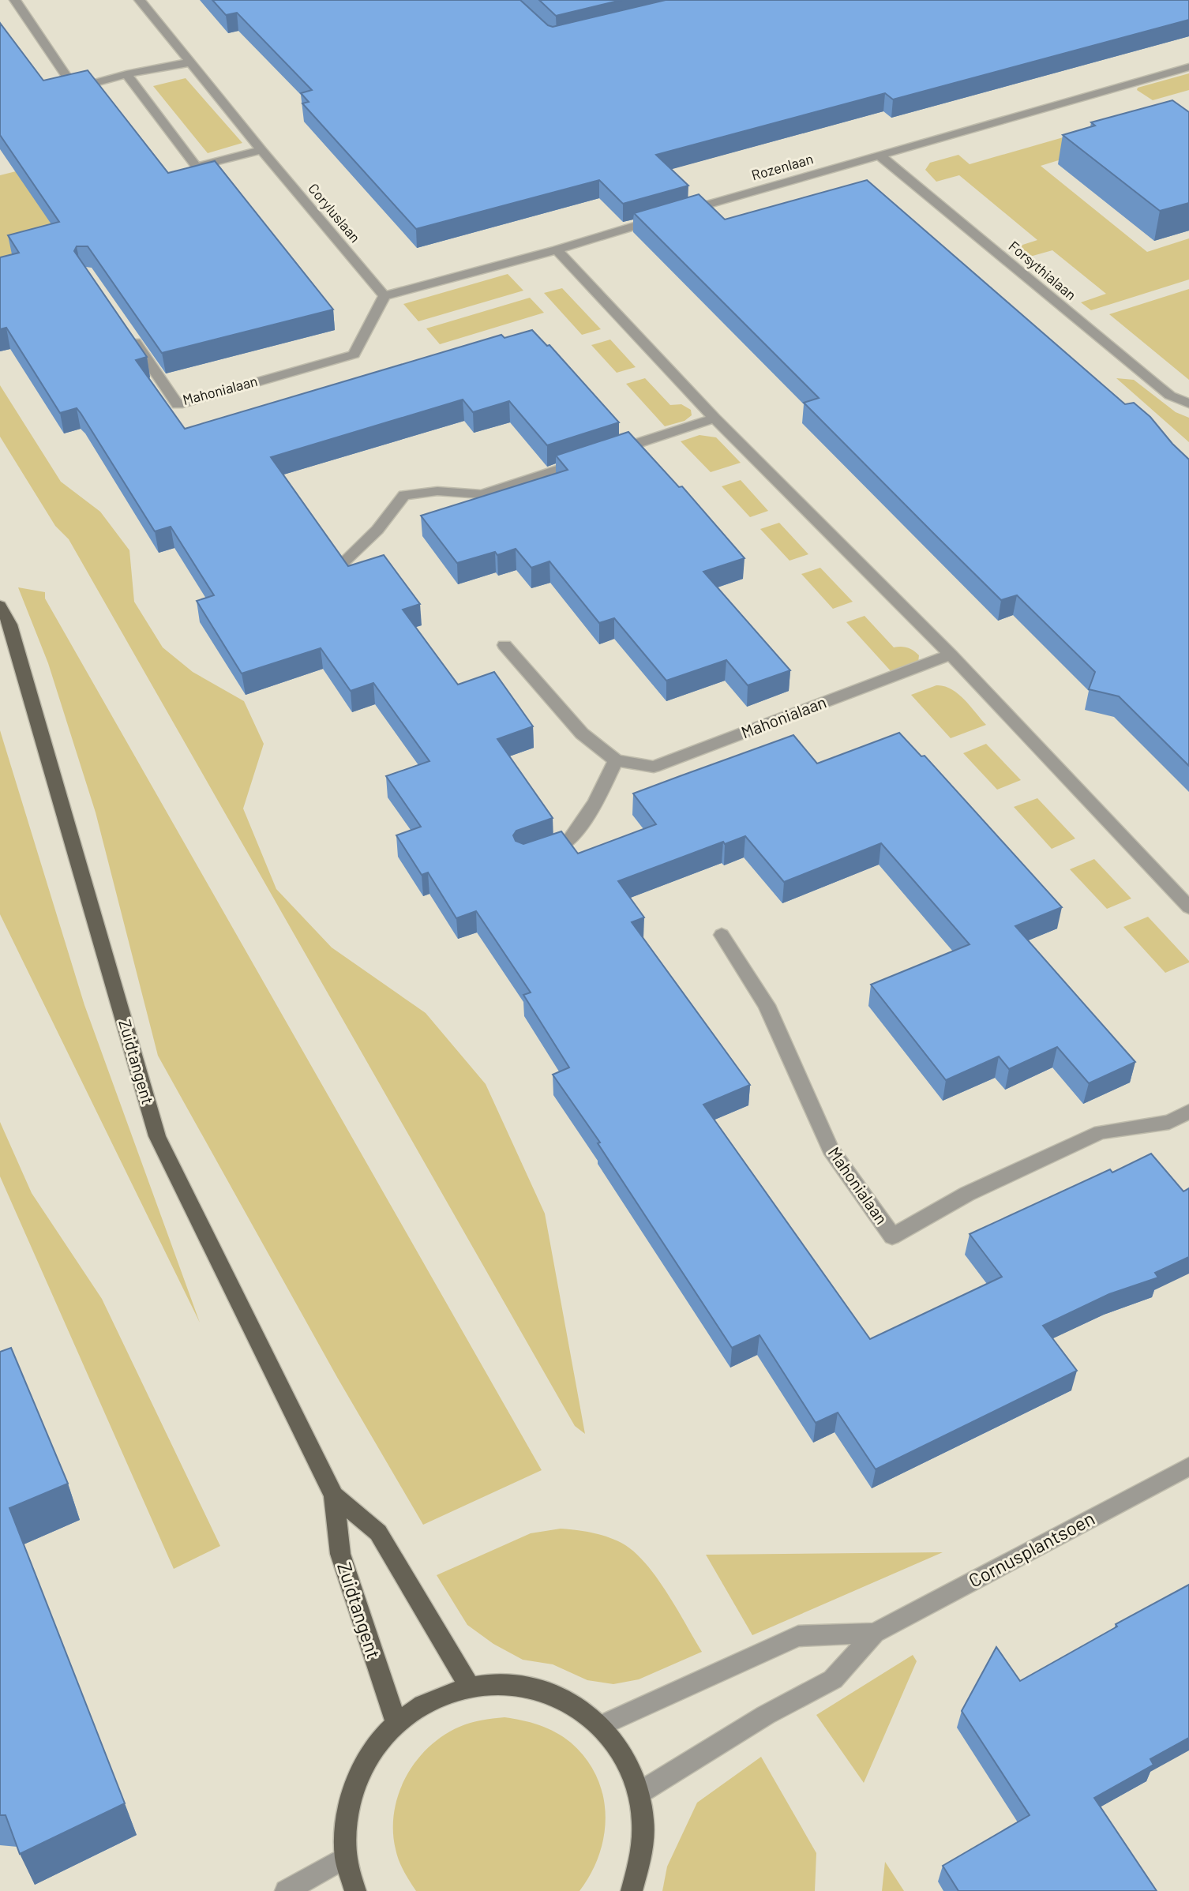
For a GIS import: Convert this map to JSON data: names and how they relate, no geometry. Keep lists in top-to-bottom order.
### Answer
{
  "streets": {
    "main road": ["Zuidtangent"],
    "street": [
      "Rozenlaan",
      "Coryluslaan",
      "Forsythialaan",
      "Mahonialaan",
      "Cornusplantsoen"
    ]
  },
  "crossings": [
    ["Rozenlaan", "Forsythialaan"],
    ["Coryluslaan", "Mahonialaan"]
  ]
}
